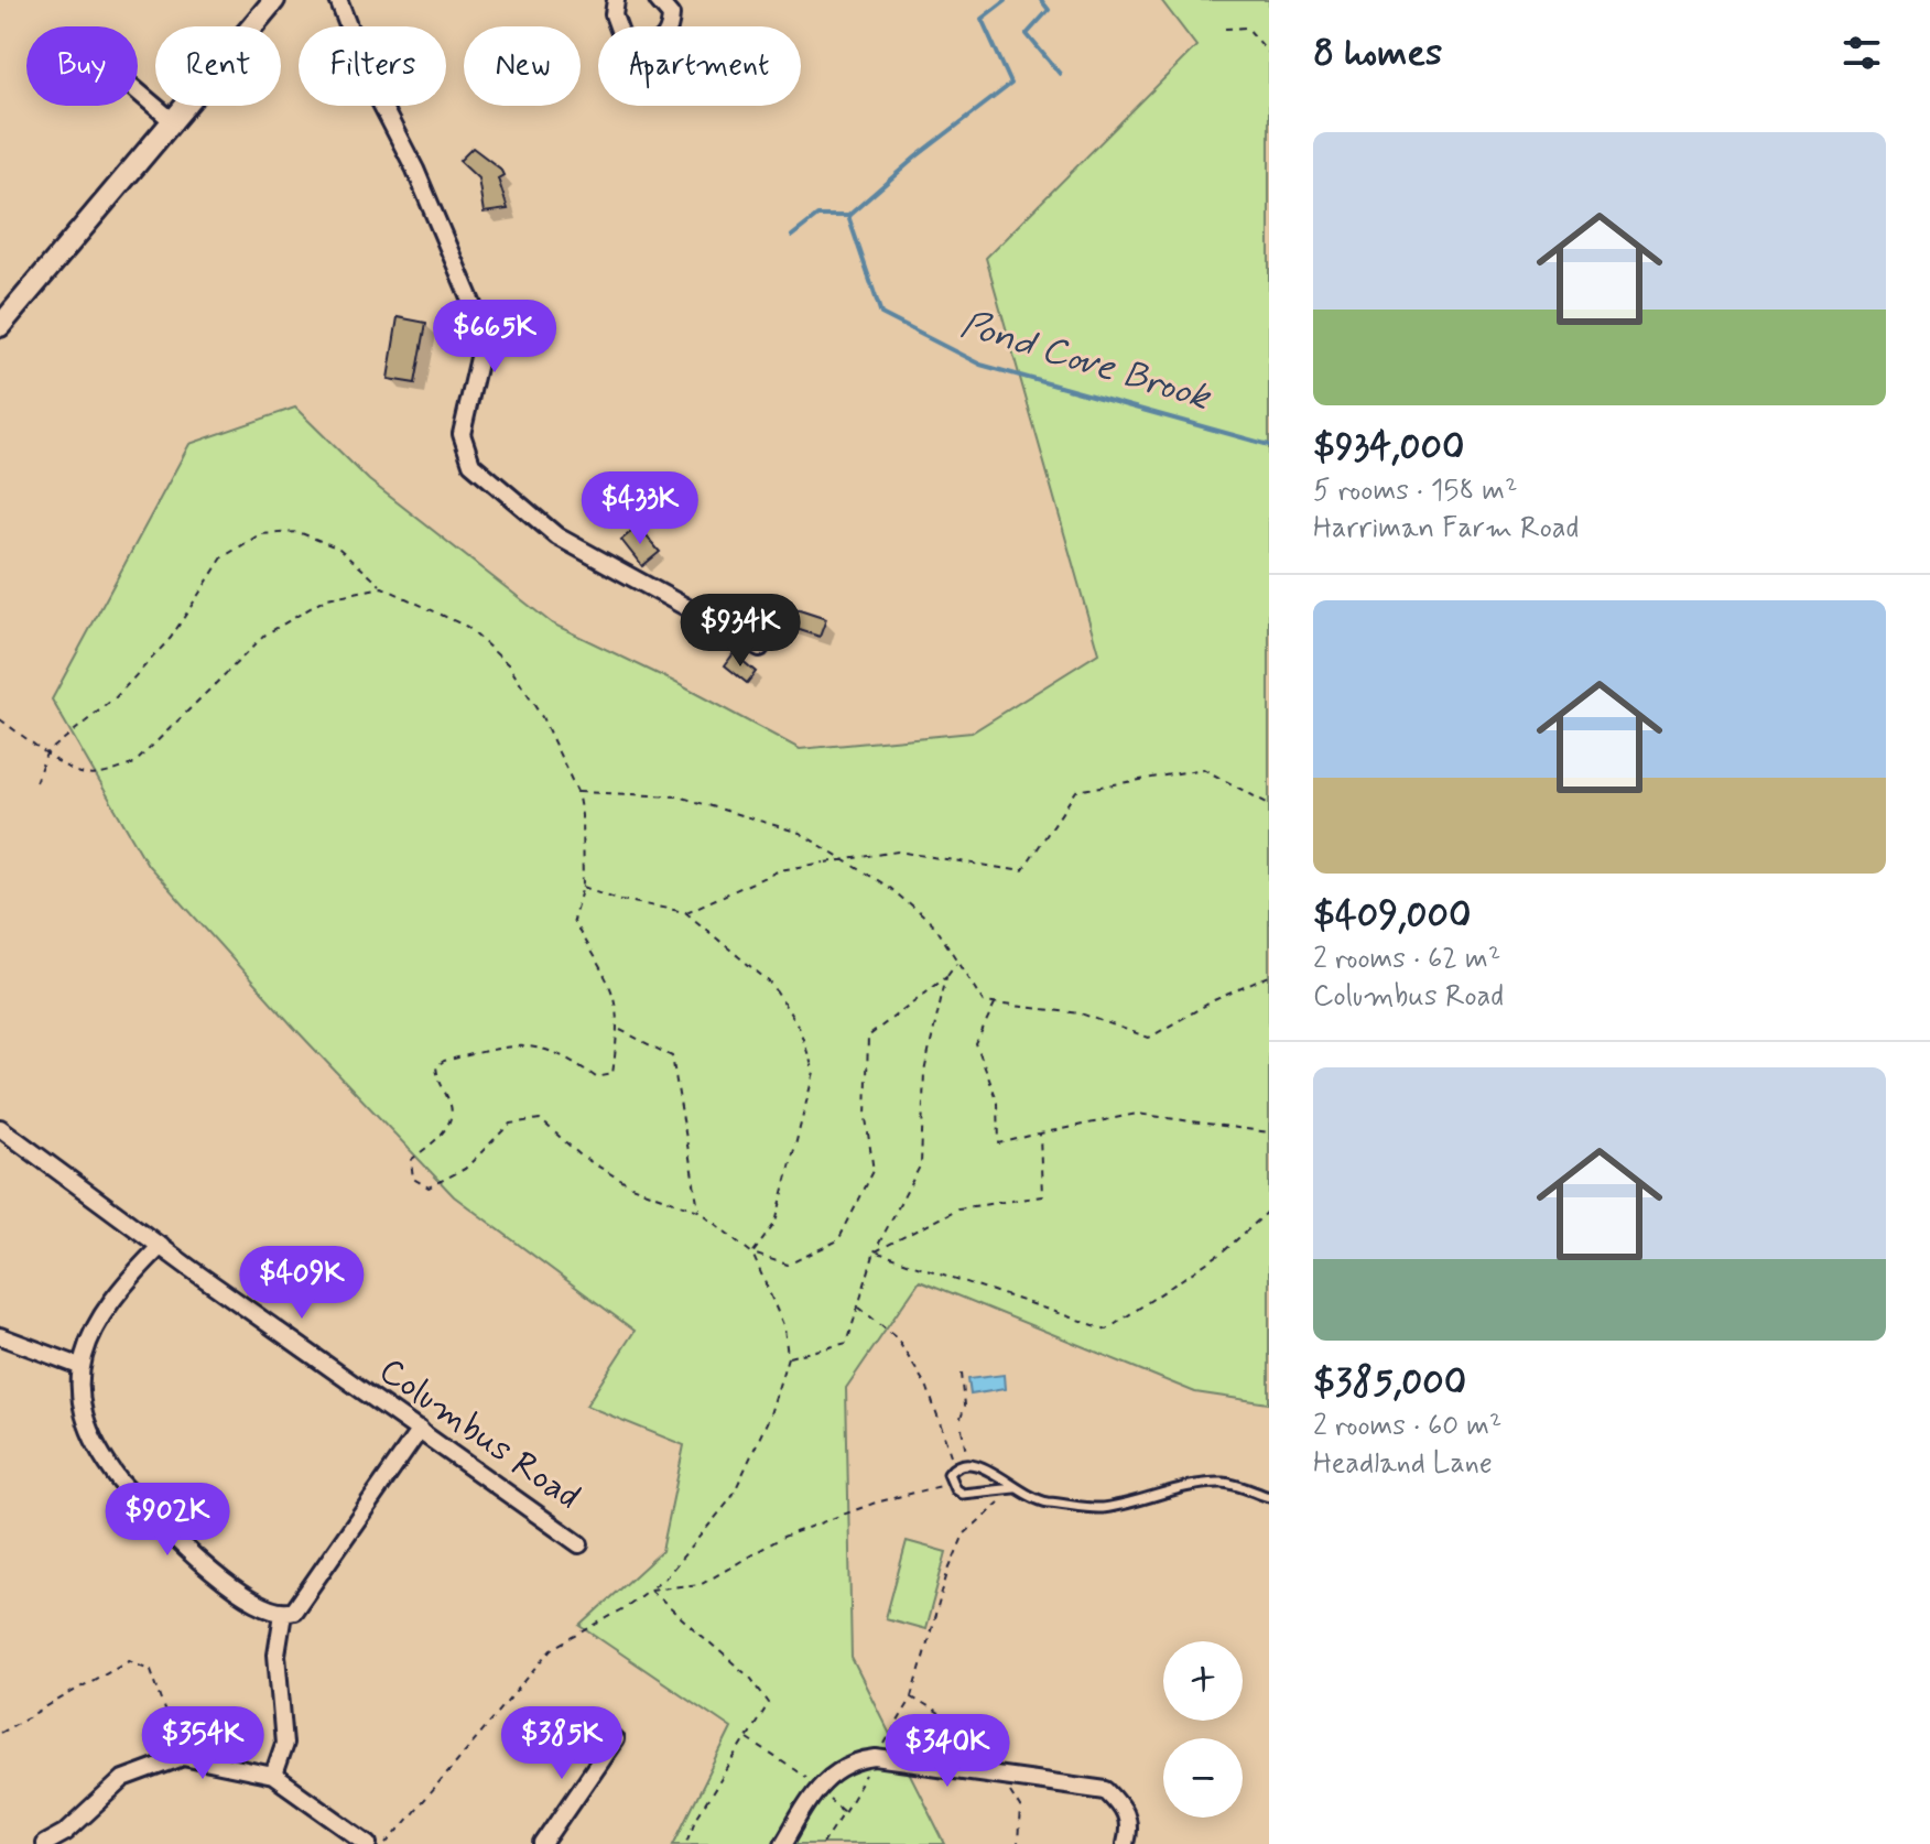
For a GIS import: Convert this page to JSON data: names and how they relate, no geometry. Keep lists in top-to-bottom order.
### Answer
{
  "streets": {
    "street": ["Columbus Road"]
  },
  "water": ["Pond Cove Brook"],
  "page": {
    "heading": "8 homes",
    "chip": [
      "Buy",
      "Rent",
      "Filters",
      "New",
      "Apartment"
    ],
    "list": [
      {
        "name": "$934,000",
        "note": "5 rooms · 158 m² · Harriman Farm Road"
      },
      {
        "name": "$409,000",
        "note": "2 rooms · 62 m² · Columbus Road"
      },
      {
        "name": "$385,000",
        "note": "2 rooms · 60 m² · Headland Lane"
      }
    ],
    "price": [
      "$665K",
      "$433K",
      "$934K",
      "$409K",
      "$902K",
      "$354K",
      "$385K",
      "$340K"
    ],
    "map_buttons": ["+", "−"]
  }
}
